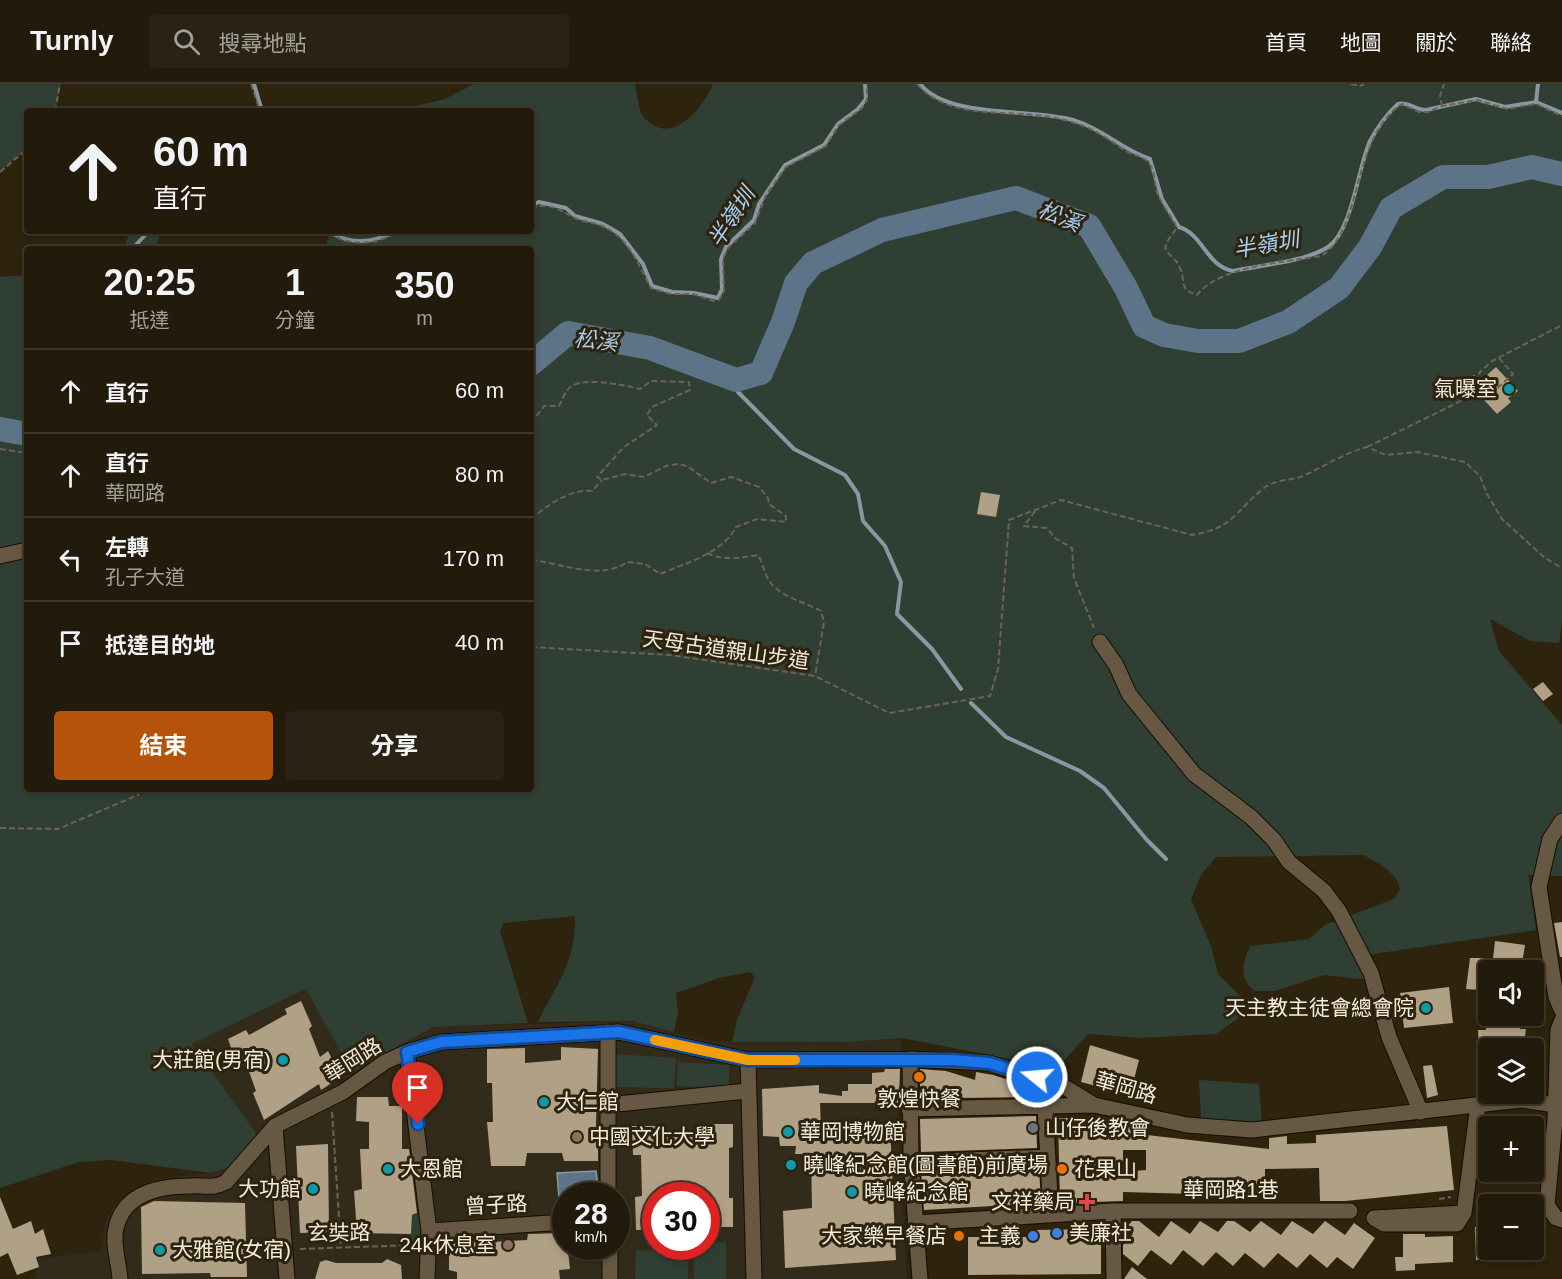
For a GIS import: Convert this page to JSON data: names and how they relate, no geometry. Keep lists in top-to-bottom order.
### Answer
{
  "streets": {
    "street": ["華岡路", "華岡路1巷", "曾子路"],
    "path": ["天母古道親山步道", "玄奘路"]
  },
  "crossings": [
    ["曾子路", "玄奘路"]
  ],
  "water": ["松溪", "半嶺圳"],
  "places": {
    "other": [
      "氣曝室",
      "天主教主徒會總會院",
      "大莊館(男宿)",
      "敦煌快餐",
      "大仁館",
      "山仔後教會",
      "華岡博物館",
      "中國文化大學",
      "曉峰紀念館(圖書館)前廣場",
      "大恩館",
      "花果山",
      "大功館",
      "曉峰紀念館",
      "美廉社",
      "大家樂早餐店",
      "主義",
      "24k休息室",
      "大雅館(女宿)"
    ],
    "health": ["文祥藥局"]
  },
  "page": {
    "header": "Turnly",
    "search": "搜尋地點",
    "nav": [
      "首頁",
      "地圖",
      "關於",
      "聯絡"
    ],
    "turn": ["60 m", "直行"],
    "eta": [
      "20:25",
      "抵達",
      "1",
      "分鐘",
      "350",
      "m"
    ],
    "list": [
      {
        "name": "直行",
        "value": "60 m"
      },
      {
        "name": "直行",
        "note": "華岡路",
        "value": "80 m"
      },
      {
        "name": "左轉",
        "note": "孔子大道",
        "value": "170 m"
      },
      {
        "name": "抵達目的地",
        "value": "40 m"
      }
    ],
    "buttons": ["結束", "分享"],
    "map_buttons": ["+", "−"],
    "speed": "28 km/h",
    "limit": "30"
  }
}
